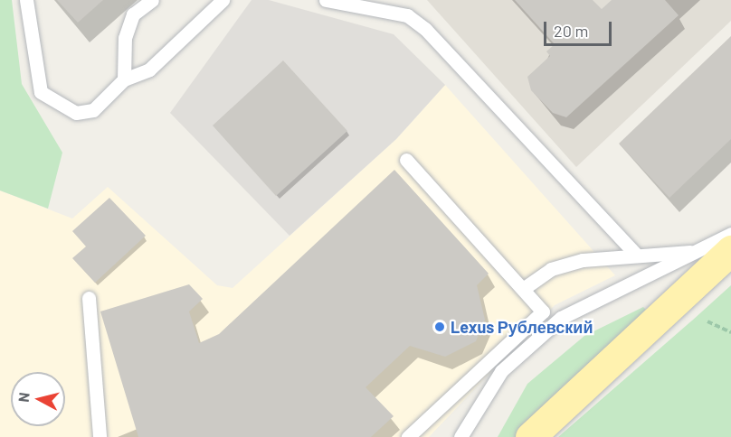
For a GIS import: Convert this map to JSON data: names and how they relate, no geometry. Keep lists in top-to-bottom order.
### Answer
{
  "places": ["Lexus Рублевский"],
  "scale_bar": "20 m",
  "north": "left"
}
